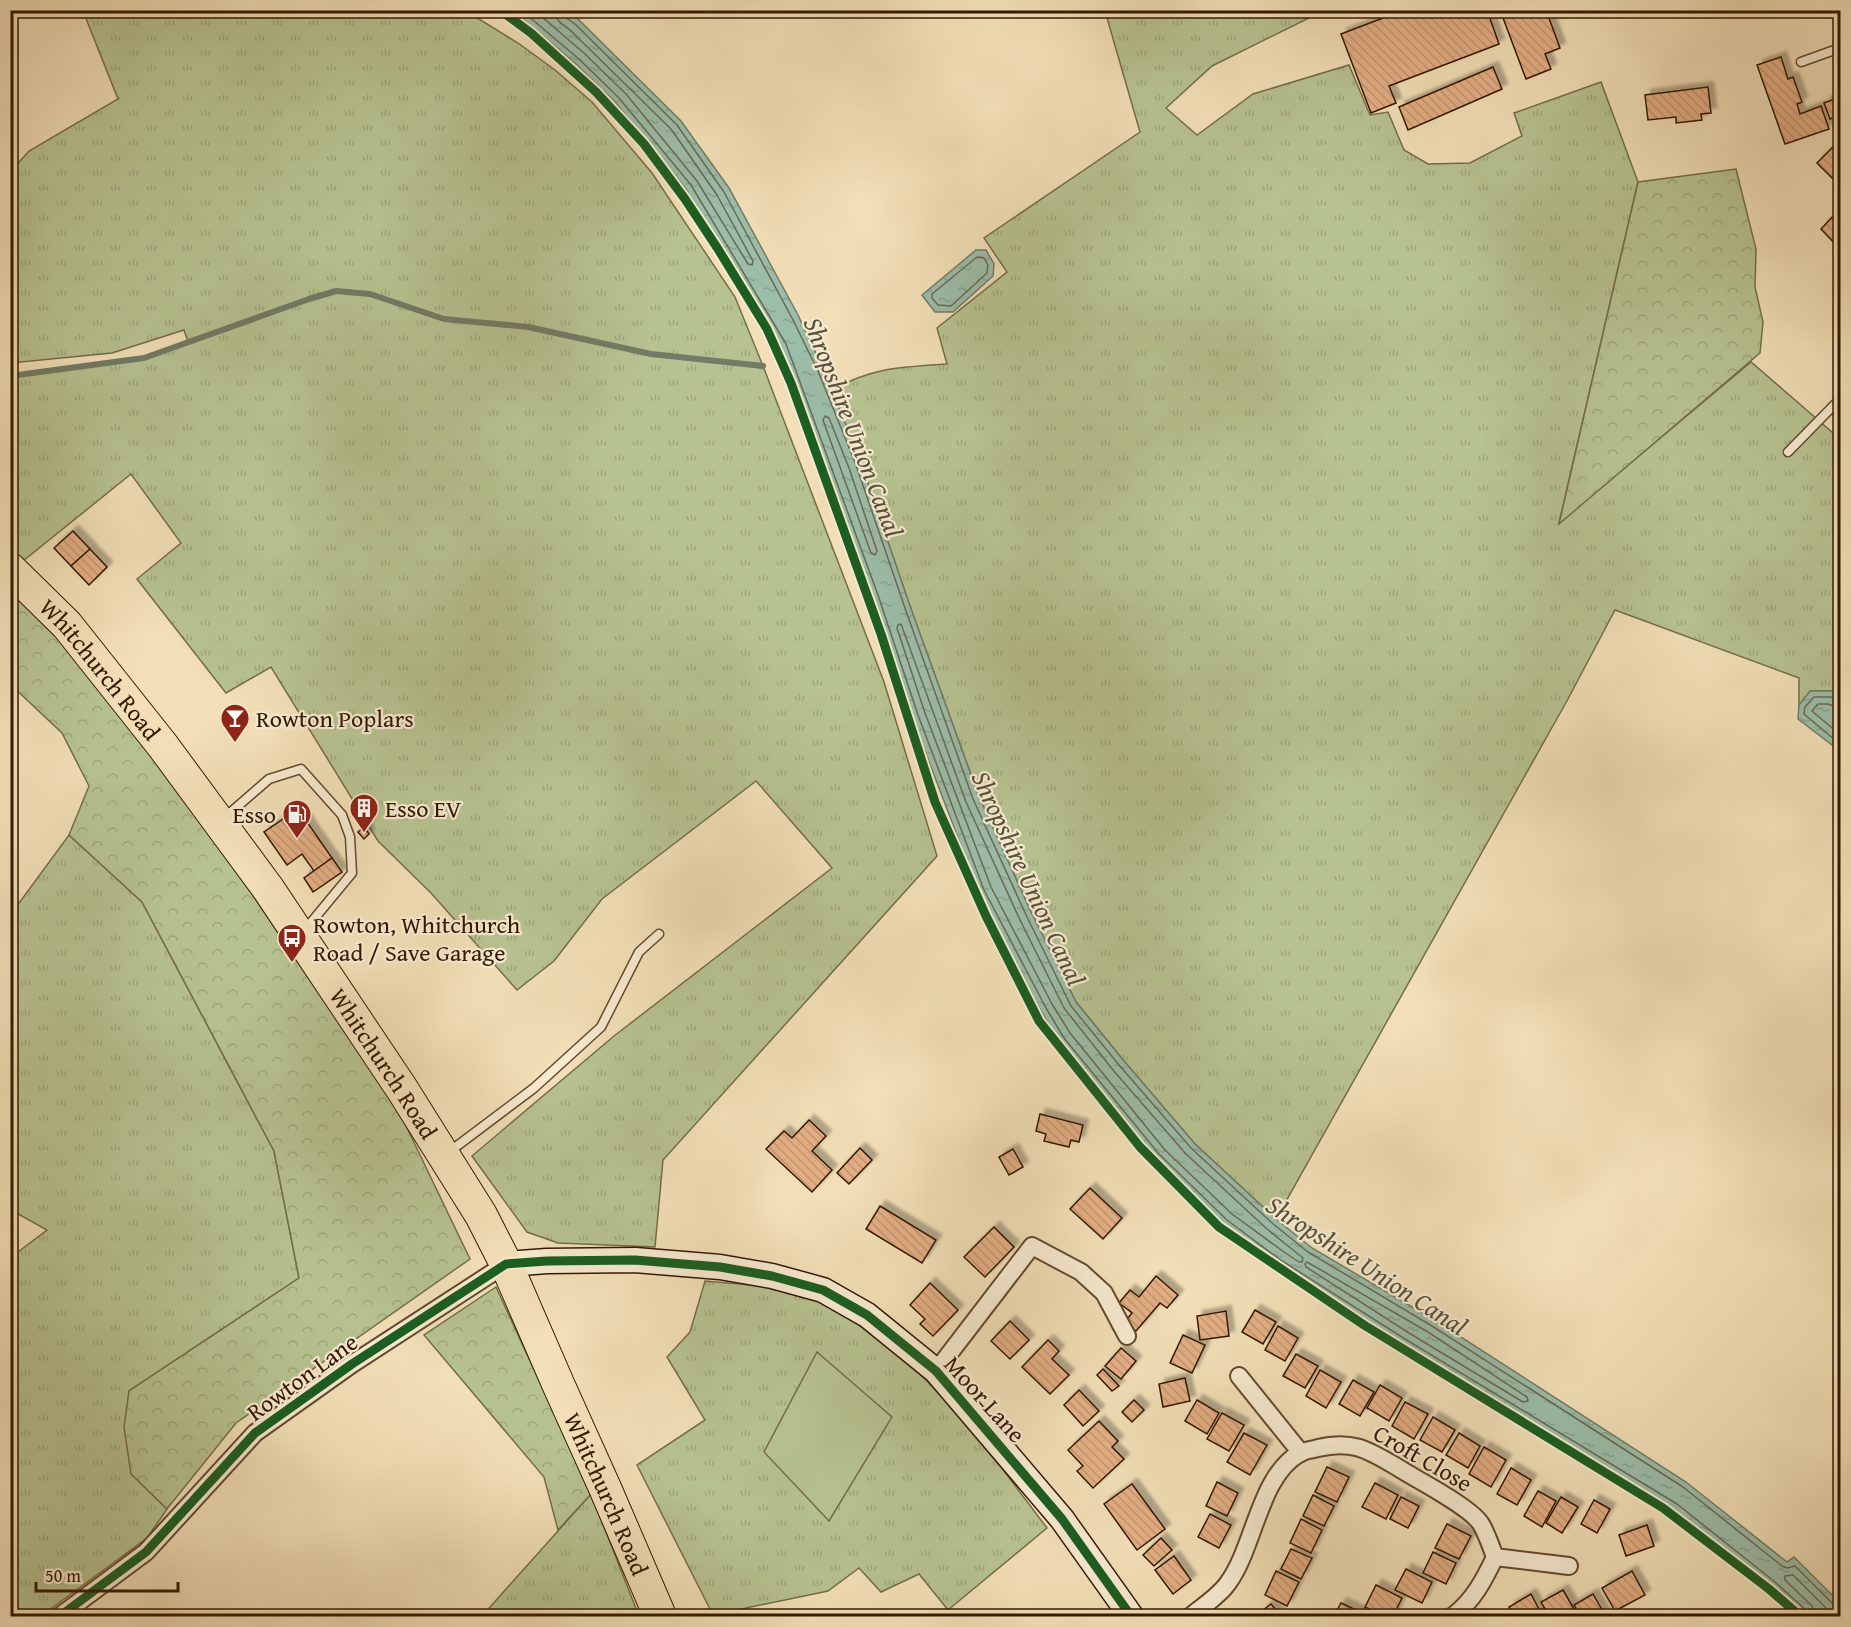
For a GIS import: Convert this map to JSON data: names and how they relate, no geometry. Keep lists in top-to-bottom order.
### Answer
{
  "streets": {
    "highway": ["Whitchurch Road"],
    "street": ["Rowton Lane", "Moor Lane", "Croft Close"]
  },
  "crossings": [
    ["Whitchurch Road", "Rowton Lane"],
    ["Whitchurch Road", "Moor Lane"],
    ["Rowton Lane", "Moor Lane"]
  ],
  "water": ["Shropshire Union Canal"],
  "places": {
    "bar": ["Rowton Poplars"],
    "building": ["Esso EV"],
    "fuel station": ["Esso"],
    "bus stop": ["Rowton, Whitchurch Road / Save Garage"]
  },
  "scale_bar": "50 m"
}
